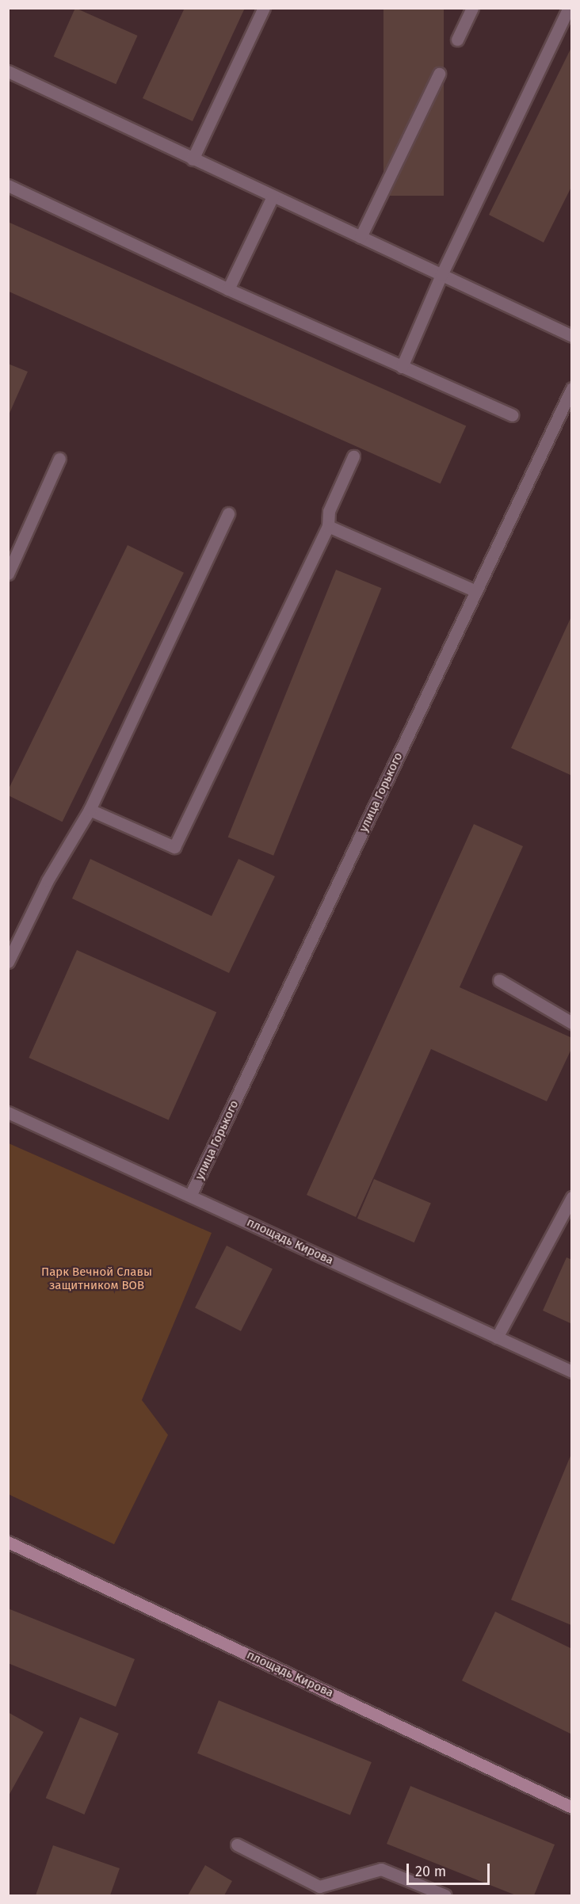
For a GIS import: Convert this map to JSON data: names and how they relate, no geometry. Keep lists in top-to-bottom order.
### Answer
{
  "streets": {
    "main road": ["площадь Кирова"],
    "street": ["улица Горького"]
  },
  "crossings": [
    ["улица Горького", "площадь Кирова"]
  ],
  "parks": ["Парк Вечной Славы защитником ВОВ"],
  "scale_bar": "20 m"
}
